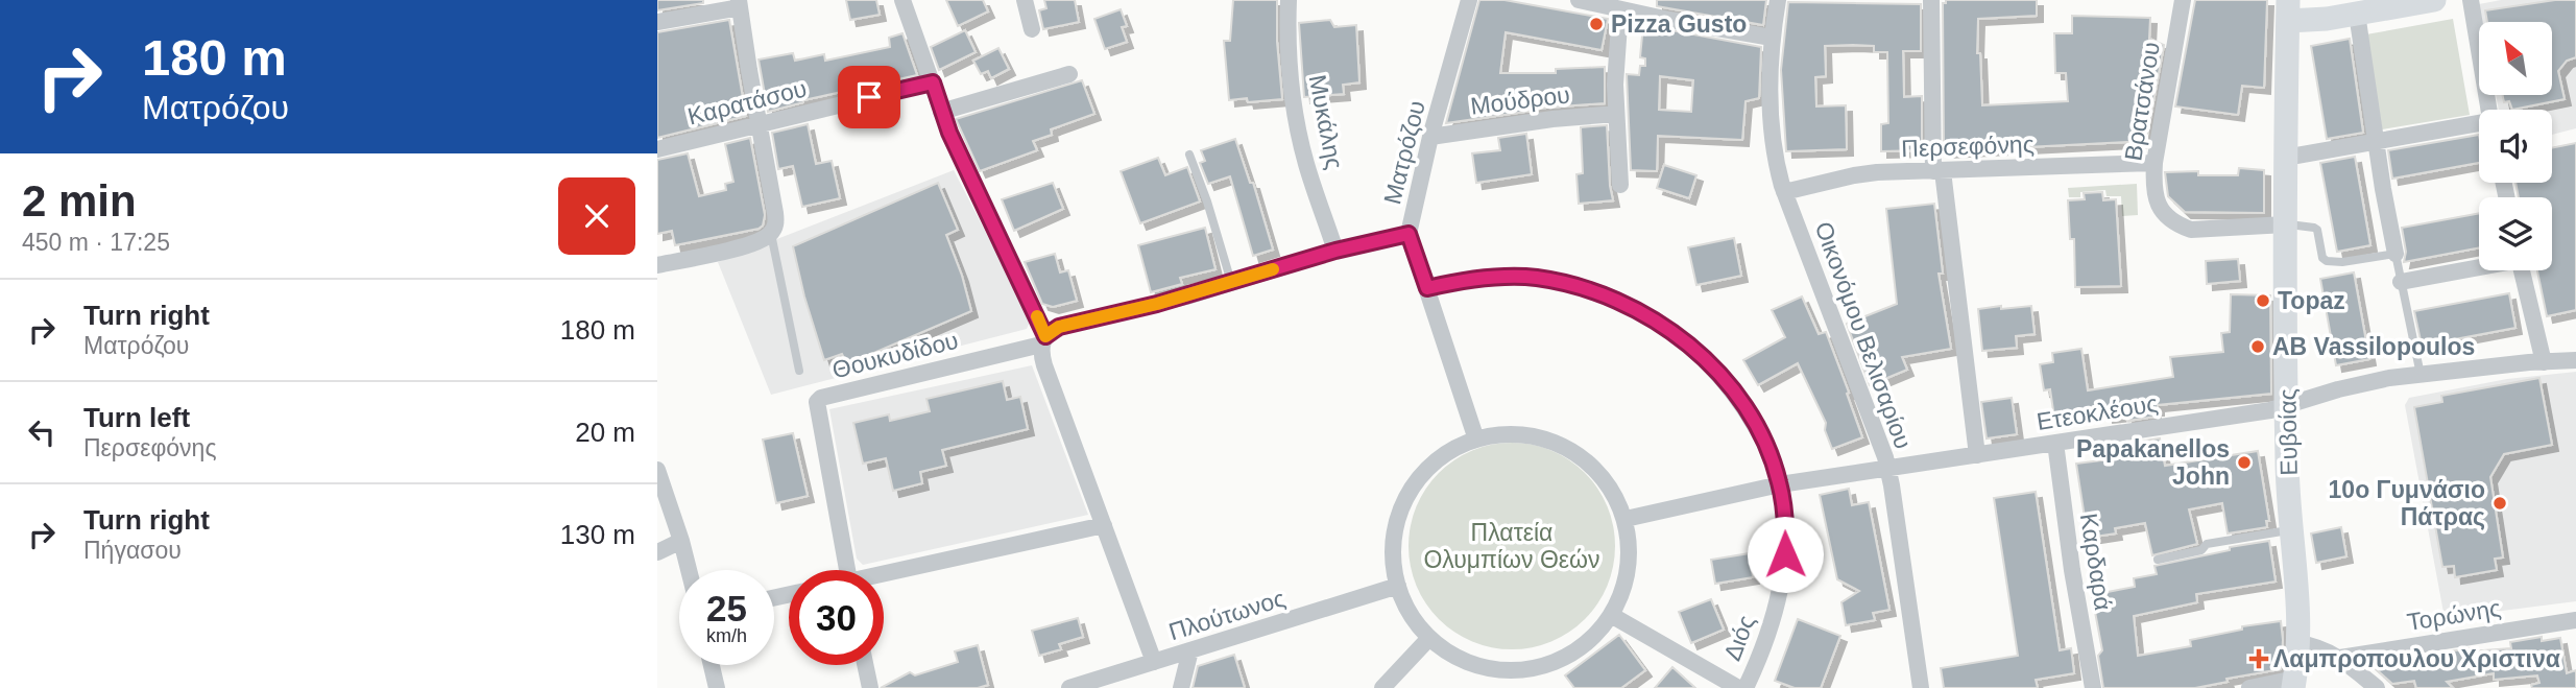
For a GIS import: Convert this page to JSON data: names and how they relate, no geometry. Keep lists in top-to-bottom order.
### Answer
{
  "streets": {
    "main road": ["Ευβοίας"],
    "street": [
      "Μούδρου",
      "Βρατσάνου",
      "Καρατάσου",
      "Μυκάλης",
      "Περσεφόνης",
      "Ματρόζου",
      "Οικονόμου Βελισαρίου",
      "Θουκυδίδου",
      "Ετεοκλέους",
      "Καρδαρά",
      "Πλούτωνος",
      "Τορώνης",
      "Διός"
    ]
  },
  "crossings": [
    ["Μούδρου", "Ματρόζου"],
    ["Βρατσάνου", "Περσεφόνης"],
    ["Βρατσάνου", "Ευβοίας"],
    ["Περσεφόνης", "Οικονόμου Βελισαρίου"],
    ["Ματρόζου", "Ετεοκλέους"],
    ["Ματρόζου", "Πλούτωνος"],
    ["Ματρόζου", "Διός"],
    ["Οικονόμου Βελισαρίου", "Ετεοκλέους"],
    ["Ετεοκλέους", "Ευβοίας"],
    ["Ετεοκλέους", "Καρδαρά"],
    ["Ετεοκλέους", "Πλούτωνος"],
    ["Ετεοκλέους", "Διός"]
  ],
  "parks": ["Πλατεία Ολυμπίων Θεών"],
  "places": {
    "other": [
      "Pizza Gusto",
      "Topaz",
      "AB Vassilopoulos",
      "Papakanellos John",
      "10ο Γυμνάσιο Πάτρας"
    ],
    "health": ["Λαμπροπουλου Χριστινα"]
  },
  "north": "top left",
  "page": {
    "turn": ["180 m", "Ματρόζου"],
    "heading": ["2 min", "450 m · 17:25"],
    "list": [
      {
        "name": "Turn right",
        "note": "Ματρόζου",
        "value": "180 m"
      },
      {
        "name": "Turn left",
        "note": "Περσεφόνης",
        "value": "20 m"
      },
      {
        "name": "Turn right",
        "note": "Πήγασου",
        "value": "130 m"
      }
    ],
    "speed": "25 km/h",
    "limit": "30"
  }
}
